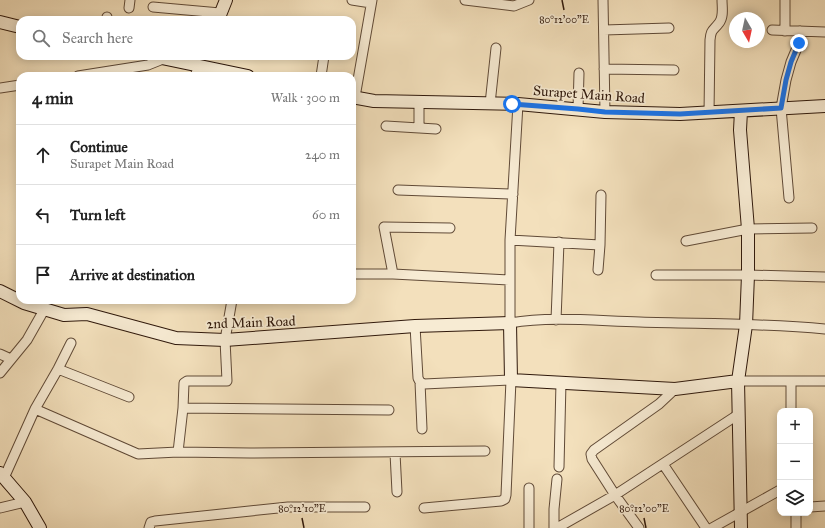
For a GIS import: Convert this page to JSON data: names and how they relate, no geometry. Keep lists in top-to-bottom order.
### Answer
{
  "streets": {
    "street": ["Surapet Main Road", "2nd Main Road"]
  },
  "north": "bottom",
  "page": {
    "search": "Search here",
    "heading": ["4 min", "Walk · 300 m"],
    "list": [
      ["Continue", "Surapet Main Road", "240 m"],
      ["Turn left", "60 m"],
      "Arrive at destination"
    ],
    "map_buttons": ["+", "−"]
  },
  "coordinates": ["80°12'00\"E", "80°12'10\"E"]
}
